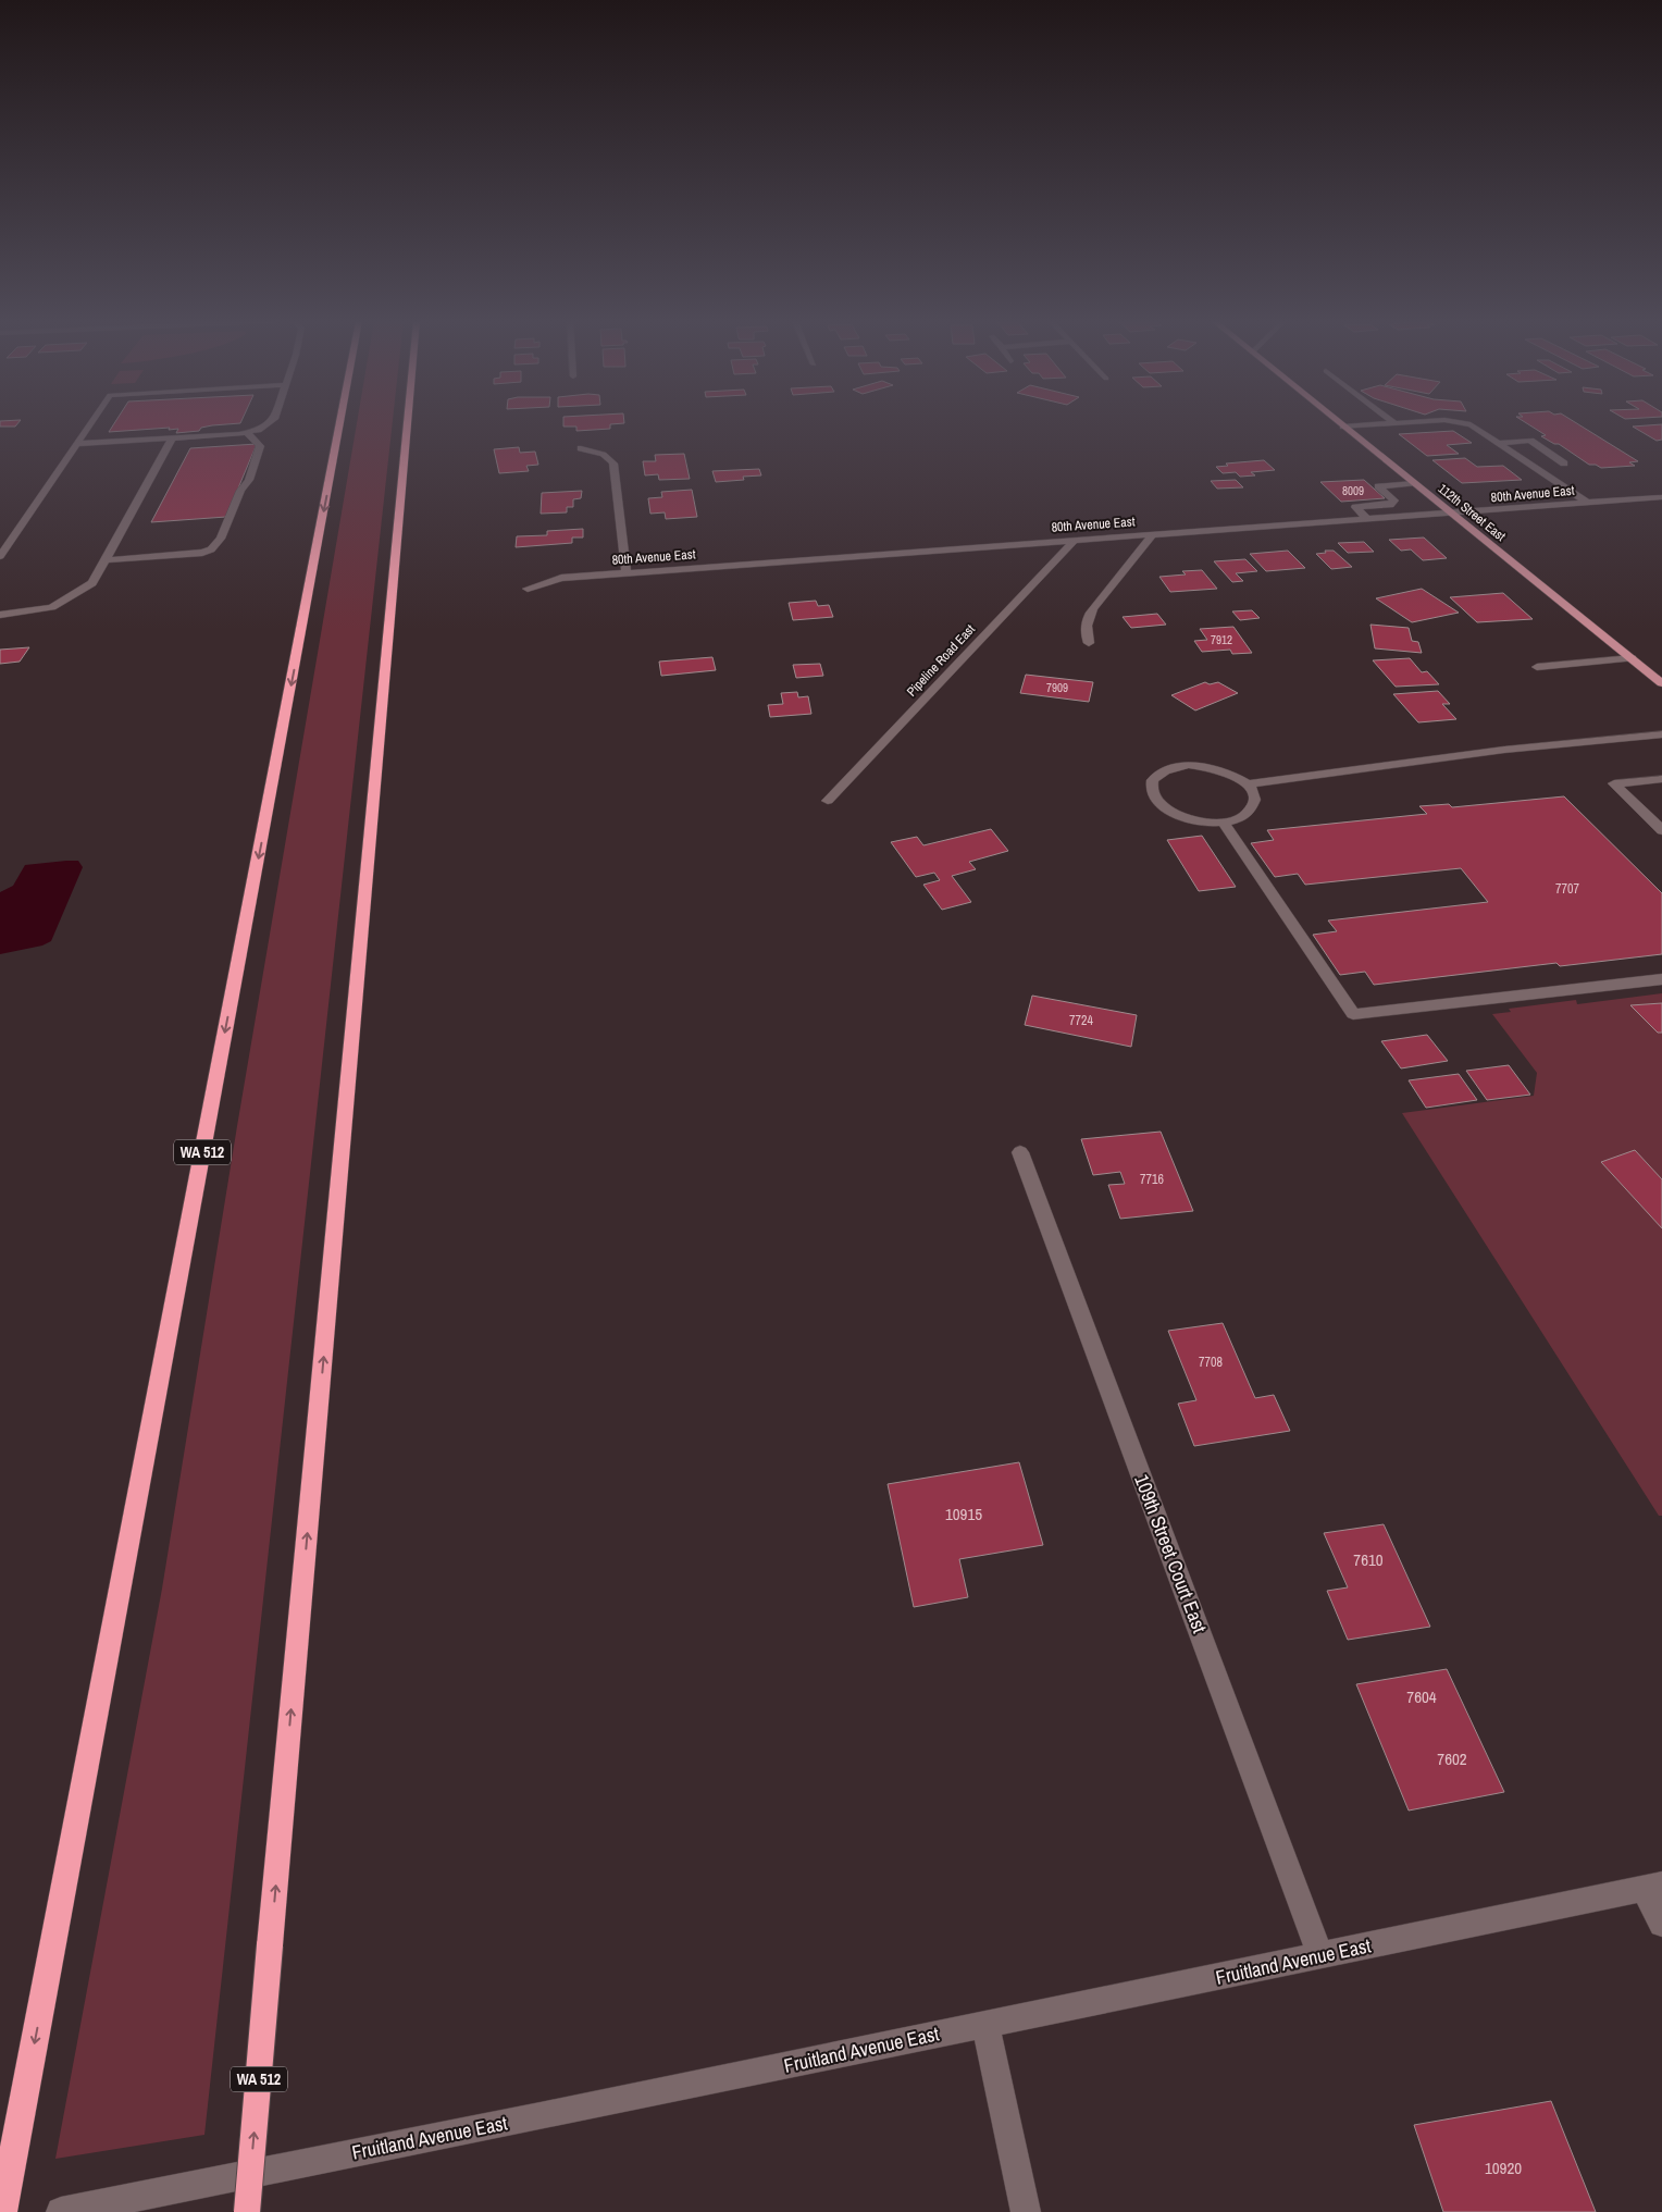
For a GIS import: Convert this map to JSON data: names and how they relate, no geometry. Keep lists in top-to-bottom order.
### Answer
{
  "streets": {
    "highway": ["WA 512"],
    "main road": ["112th Street East"],
    "street": [
      "80th Avenue East",
      "Pipeline Road East",
      "109th Street Court East",
      "Fruitland Avenue East"
    ]
  },
  "crossings": [
    ["80th Avenue East", "112th Street East"],
    ["80th Avenue East", "Pipeline Road East"],
    ["109th Street Court East", "Fruitland Avenue East"]
  ],
  "house_numbers": [
    "8009",
    "7912",
    "7909",
    "7707",
    "7724",
    "7716",
    "7708",
    "10915",
    "7610",
    "7604",
    "7602",
    "10920"
  ]
}
